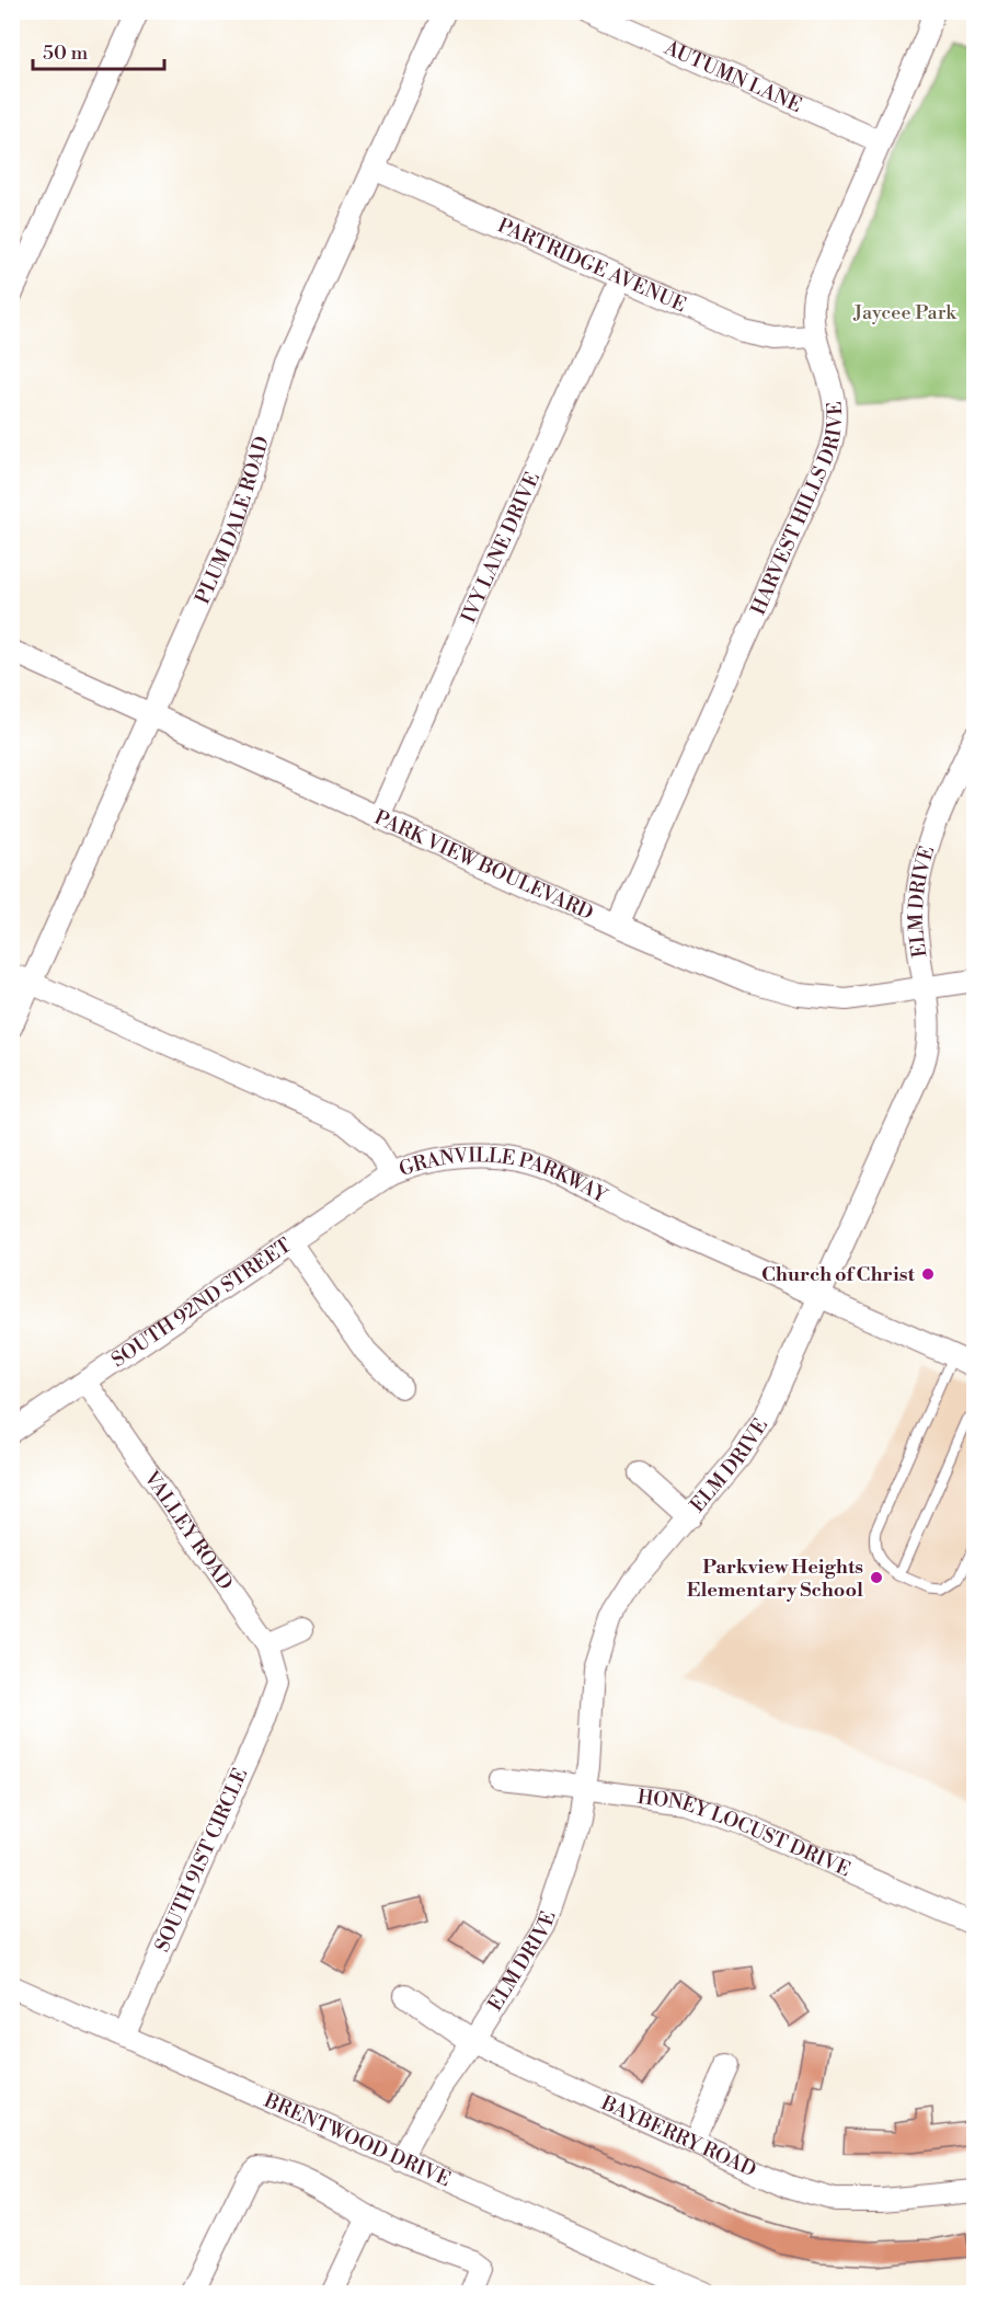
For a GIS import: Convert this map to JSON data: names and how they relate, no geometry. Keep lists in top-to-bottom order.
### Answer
{
  "streets": {
    "street": [
      "AUTUMN LANE",
      "PARTRIDGE AVENUE",
      "HARVEST HILLS DRIVE",
      "PLUM DALE ROAD",
      "IVY LANE DRIVE",
      "PARK VIEW BOULEVARD",
      "ELM DRIVE",
      "GRANVILLE PARKWAY",
      "SOUTH 92ND STREET",
      "VALLEY ROAD",
      "HONEY LOCUST DRIVE",
      "SOUTH 91ST CIRCLE",
      "BAYBERRY ROAD",
      "BRENTWOOD DRIVE"
    ]
  },
  "crossings": [
    ["AUTUMN LANE", "HARVEST HILLS DRIVE"],
    ["PARTRIDGE AVENUE", "HARVEST HILLS DRIVE"],
    ["PARTRIDGE AVENUE", "PLUM DALE ROAD"],
    ["PARTRIDGE AVENUE", "IVY LANE DRIVE"],
    ["HARVEST HILLS DRIVE", "PARK VIEW BOULEVARD"],
    ["PLUM DALE ROAD", "PARK VIEW BOULEVARD"],
    ["PLUM DALE ROAD", "GRANVILLE PARKWAY"],
    ["IVY LANE DRIVE", "PARK VIEW BOULEVARD"],
    ["PARK VIEW BOULEVARD", "ELM DRIVE"],
    ["ELM DRIVE", "GRANVILLE PARKWAY"],
    ["ELM DRIVE", "HONEY LOCUST DRIVE"],
    ["ELM DRIVE", "BAYBERRY ROAD"],
    ["ELM DRIVE", "BRENTWOOD DRIVE"],
    ["GRANVILLE PARKWAY", "SOUTH 92ND STREET"],
    ["SOUTH 92ND STREET", "VALLEY ROAD"],
    ["VALLEY ROAD", "SOUTH 91ST CIRCLE"],
    ["SOUTH 91ST CIRCLE", "BRENTWOOD DRIVE"]
  ],
  "parks": ["Jaycee Park"],
  "places": ["Church of Christ", "Parkview Heights Elementary School"],
  "scale_bar": "50 m"
}
